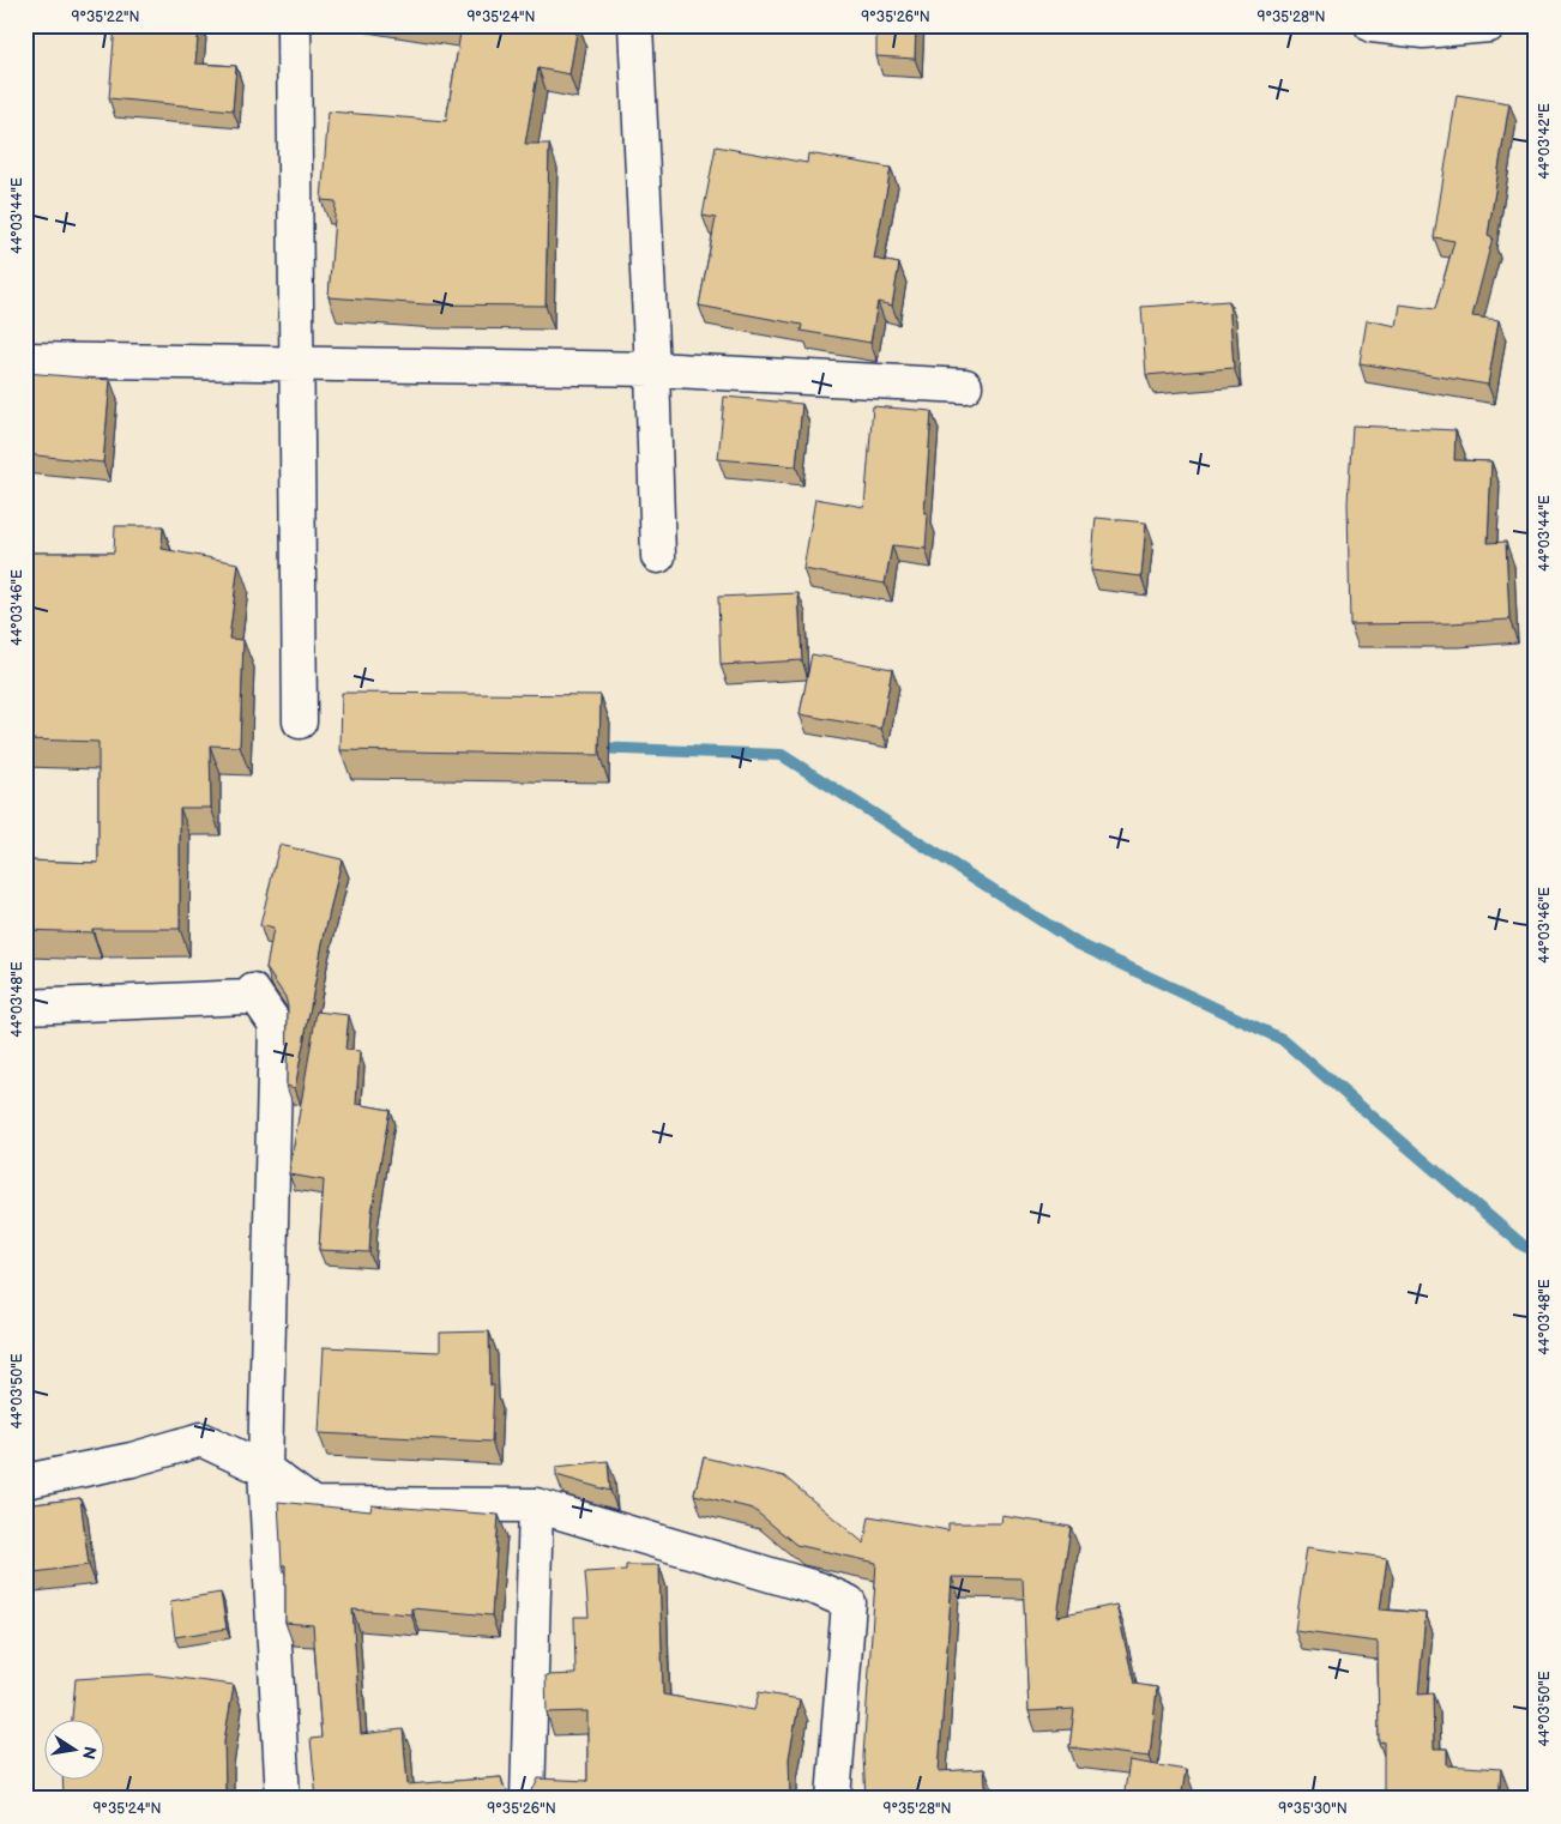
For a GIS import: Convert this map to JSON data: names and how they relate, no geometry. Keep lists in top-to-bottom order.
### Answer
{
  "north": "right",
  "coordinates": [
    "9°35'22\"N",
    "9°35'24\"N",
    "9°35'26\"N",
    "9°35'28\"N",
    "44°03'42\"E",
    "44°03'44\"E",
    "44°03'46\"E",
    "44°03'48\"E",
    "44°03'50\"E",
    "9°35'30\"N"
  ]
}
